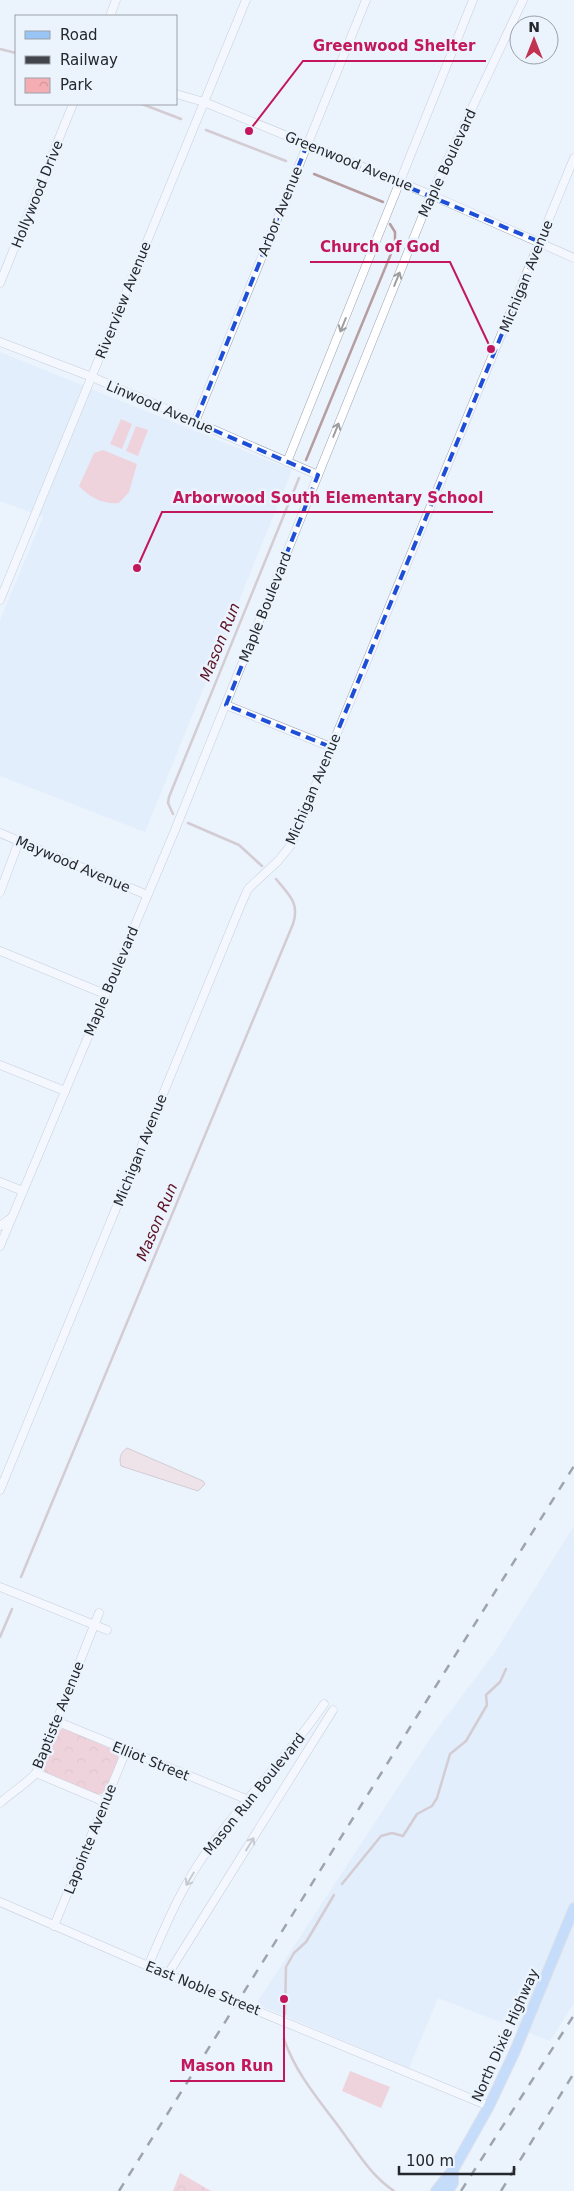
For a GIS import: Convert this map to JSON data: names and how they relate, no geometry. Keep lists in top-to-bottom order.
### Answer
{
  "streets": {
    "main road": ["North Dixie Highway"],
    "street": [
      "Greenwood Avenue",
      "Maple Boulevard",
      "Hollywood Drive",
      "Arbor Avenue",
      "Michigan Avenue",
      "Riverview Avenue",
      "Linwood Avenue",
      "Maywood Avenue",
      "Baptiste Avenue",
      "Elliot Street",
      "Mason Run Boulevard",
      "Lapointe Avenue",
      "East Noble Street"
    ]
  },
  "crossings": [
    ["Greenwood Avenue", "Maple Boulevard"],
    ["Greenwood Avenue", "Arbor Avenue"],
    ["Greenwood Avenue", "Michigan Avenue"],
    ["Greenwood Avenue", "Riverview Avenue"],
    ["Maple Boulevard", "Linwood Avenue"],
    ["Maple Boulevard", "Maywood Avenue"],
    ["Arbor Avenue", "Linwood Avenue"],
    ["Riverview Avenue", "Linwood Avenue"],
    ["Baptiste Avenue", "Elliot Street"],
    ["Elliot Street", "Mason Run Boulevard"],
    ["Elliot Street", "Lapointe Avenue"],
    ["Mason Run Boulevard", "East Noble Street"],
    ["Lapointe Avenue", "East Noble Street"],
    ["East Noble Street", "North Dixie Highway"]
  ],
  "water": ["Mason Run"],
  "places": [
    "Greenwood Shelter",
    "Church of God",
    "Arborwood South Elementary School",
    "Mason Run"
  ],
  "legend": ["Road", "Railway", "Park"],
  "scale_bar": "100 m",
  "north": "top"
}
